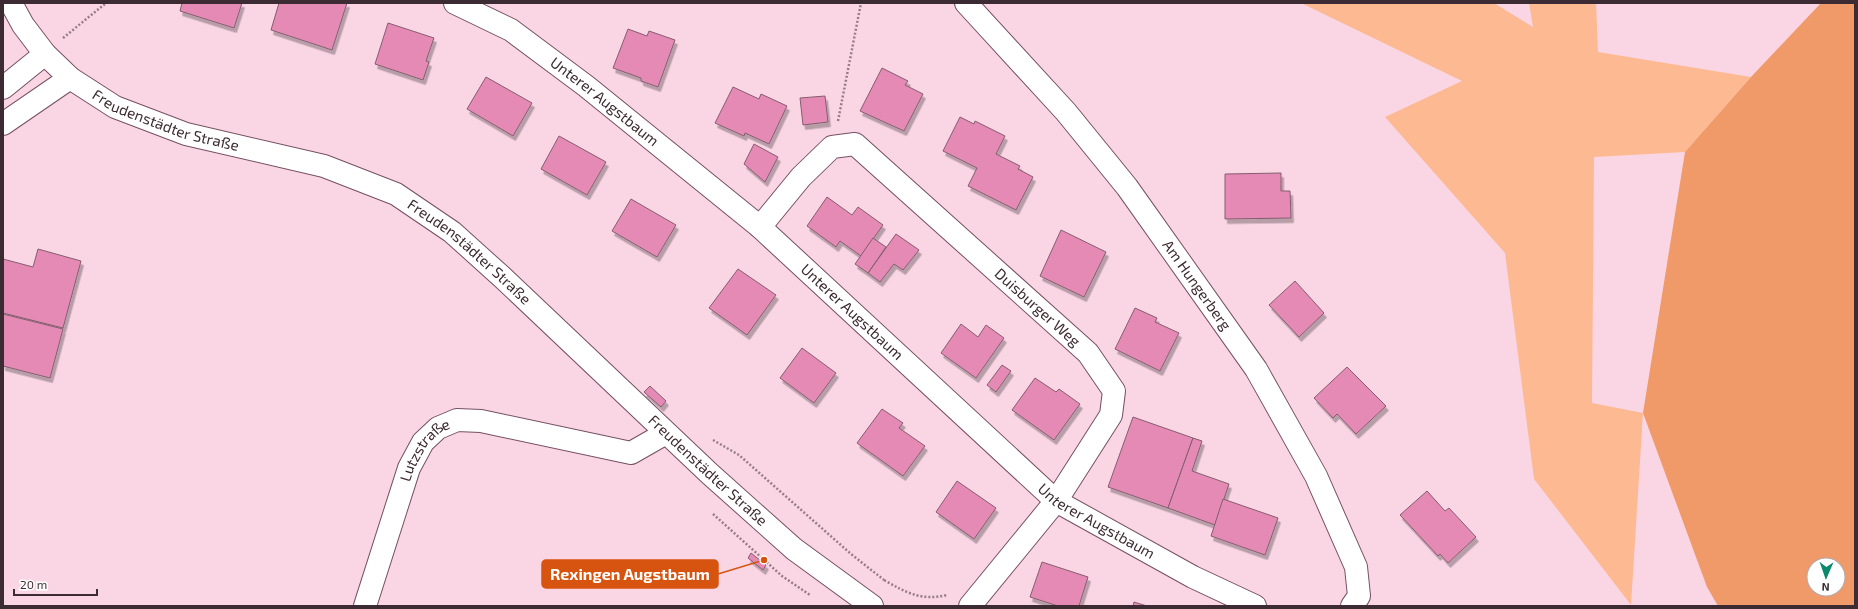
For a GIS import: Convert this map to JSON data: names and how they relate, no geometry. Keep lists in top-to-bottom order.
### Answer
{
  "streets": {
    "street": [
      "Unterer Augstbaum",
      "Freudenstädter Straße",
      "Am Hungerberg",
      "Duisburger Weg",
      "Lutzstraße"
    ]
  },
  "crossings": [
    ["Unterer Augstbaum", "Duisburger Weg"],
    ["Freudenstädter Straße", "Lutzstraße"]
  ],
  "places": ["Rexingen Augstbaum"],
  "scale_bar": "20 m",
  "north": "bottom"
}
